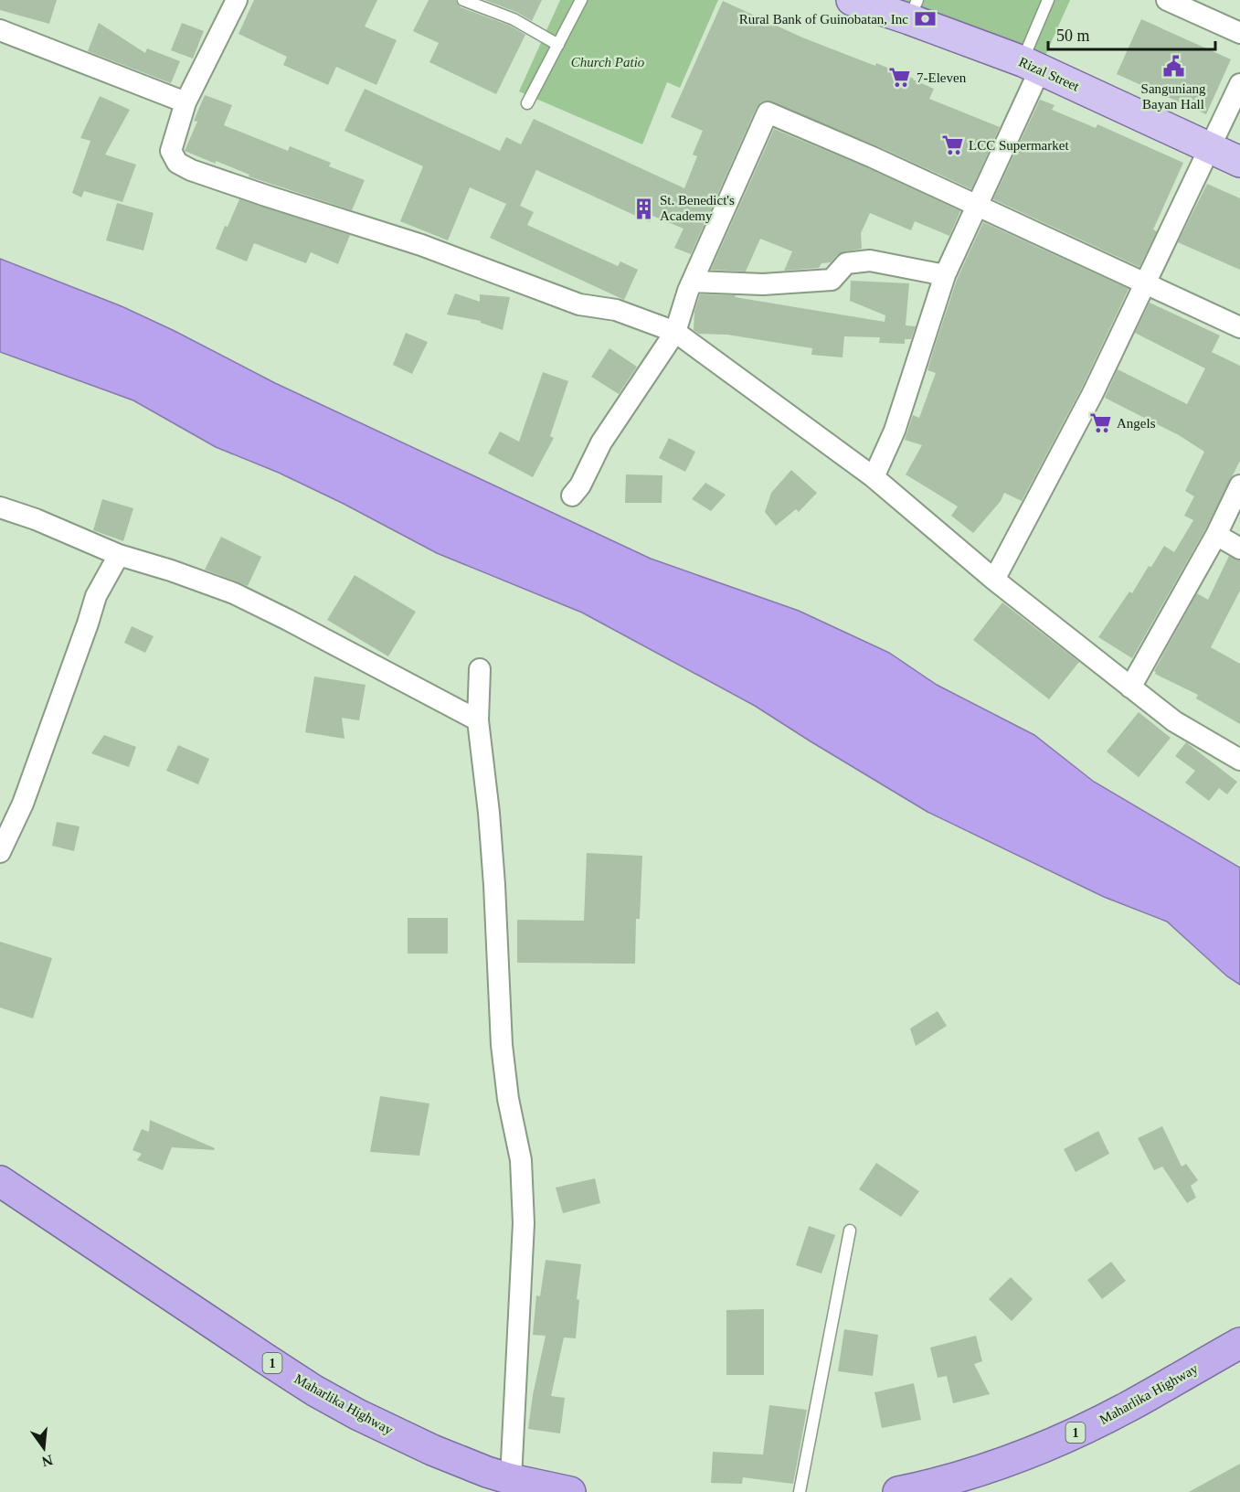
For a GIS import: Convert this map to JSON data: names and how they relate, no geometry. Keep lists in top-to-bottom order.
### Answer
{
  "streets": {
    "highway": ["1", "Maharlika Highway"],
    "main road": ["Rizal Street"]
  },
  "parks": ["Church Patio"],
  "places": {
    "bank": ["Rural Bank of Guinobatan, Inc"],
    "public building": ["Sanguniang Bayan Hall"],
    "supermarket": ["7-Eleven", "LCC Supermarket", "Angels"],
    "building": ["St. Benedict's Academy"]
  },
  "scale_bar": "50 m",
  "north": "bottom"
}
